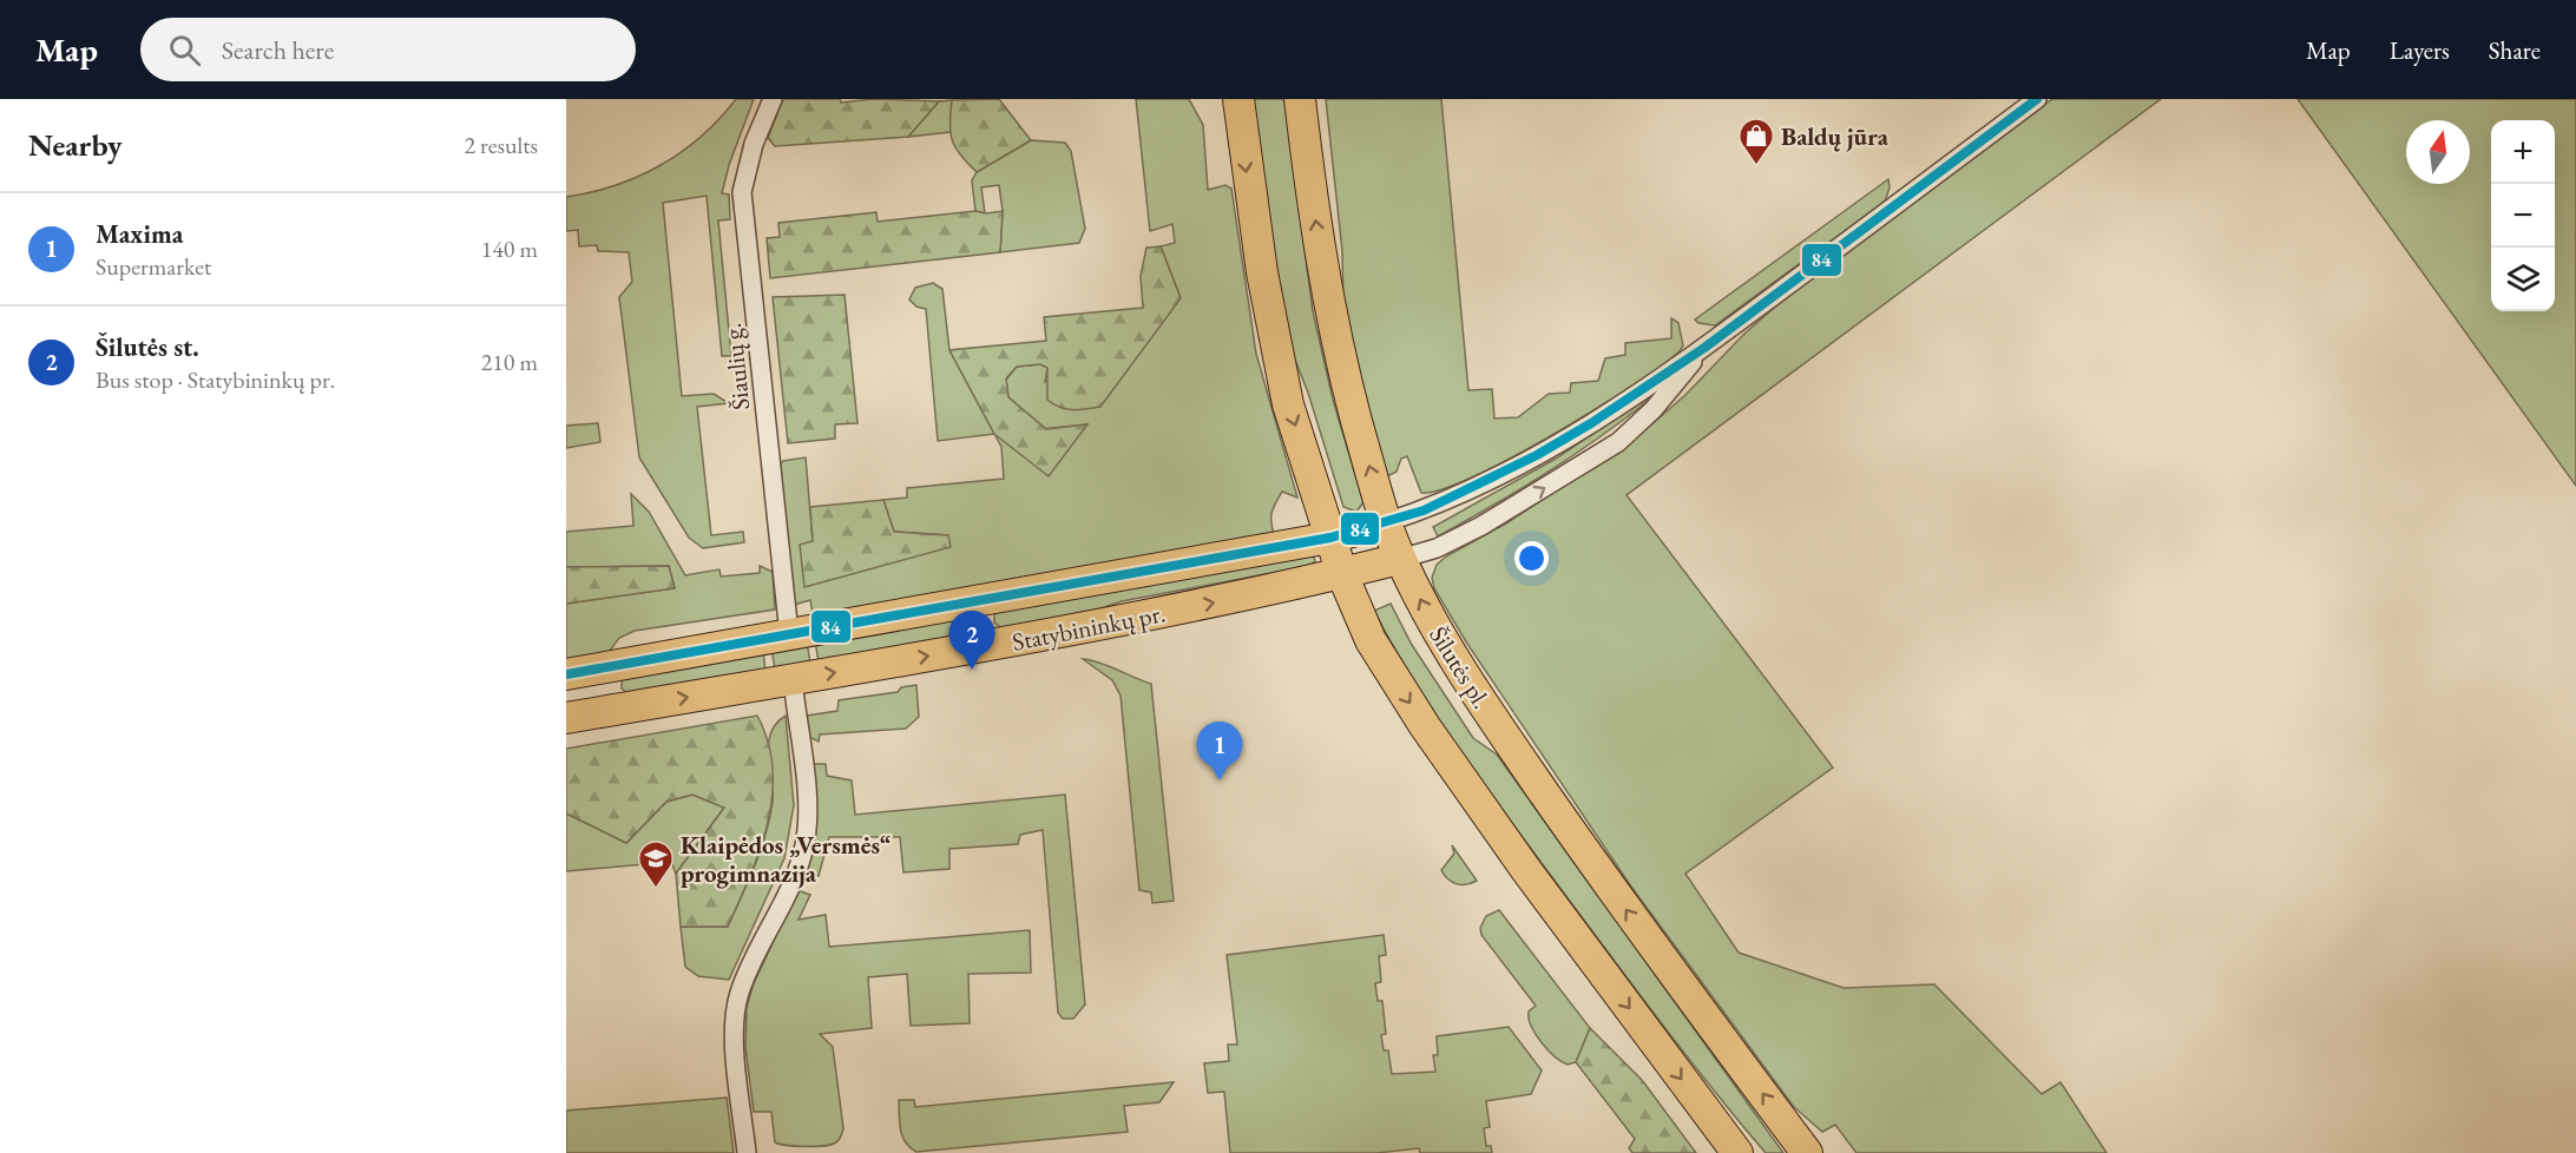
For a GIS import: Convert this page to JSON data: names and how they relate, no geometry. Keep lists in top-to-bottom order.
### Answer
{
  "streets": {
    "main road": ["Statybininkų pr.", "Šilutės pl."],
    "street": ["Šiaulių g."]
  },
  "crossings": [
    ["Šiaulių g.", "Statybininkų pr."],
    ["Statybininkų pr.", "Šilutės pl."]
  ],
  "places": {
    "shop": ["Baldų jūra"],
    "school or university": ["Klaipėdos „Versmės“ progimnazija"]
  },
  "lines": ["transit line 84"],
  "north": "top",
  "page": {
    "header": "Map",
    "search": "Search here",
    "nav": ["Map", "Layers", "Share"],
    "heading": ["Nearby", "2 results"],
    "map_buttons": ["+", "−"],
    "list": [
      {
        "mark": "1",
        "name": "Maxima",
        "note": "Supermarket",
        "value": "140 m"
      },
      {
        "mark": "2",
        "name": "Šilutės st.",
        "note": "Bus stop · Statybininkų pr.",
        "value": "210 m"
      }
    ],
    "pins": ["2", "1"]
  }
}
